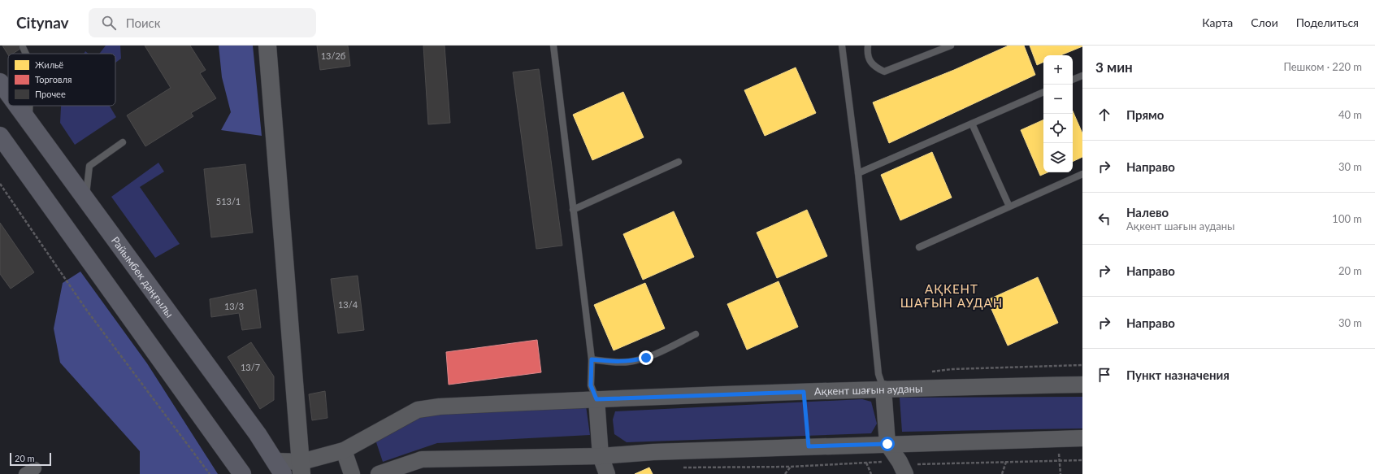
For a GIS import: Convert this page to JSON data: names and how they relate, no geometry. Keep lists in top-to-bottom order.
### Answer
{
  "streets": {
    "highway": ["Райымбек даңғылы"],
    "street": ["Ақкент шағын ауданы"]
  },
  "crossings": [
    ["Райымбек даңғылы", "Ақкент шағын ауданы"]
  ],
  "districts": ["АҚКЕНТ ШАҒЫН АУДАН"],
  "house_numbers": [
    "13/2б",
    "513/1",
    "13/4",
    "13/3",
    "13/7"
  ],
  "legend": ["Жильё", "Торговля", "Прочее"],
  "scale_bar": "20 m",
  "page": {
    "header": "Citynav",
    "search": "Поиск",
    "nav": ["Карта", "Слои", "Поделиться"],
    "heading": ["3 мин", "Пешком · 220 m"],
    "map_buttons": ["+", "−"],
    "list": [
      ["Прямо", "40 m"],
      ["Направо", "30 m"],
      ["Налево", "Ақкент шағын ауданы", "100 m"],
      ["Направо", "20 m"],
      ["Направо", "30 m"],
      "Пункт назначения"
    ],
    "scale": "20 m"
  }
}
